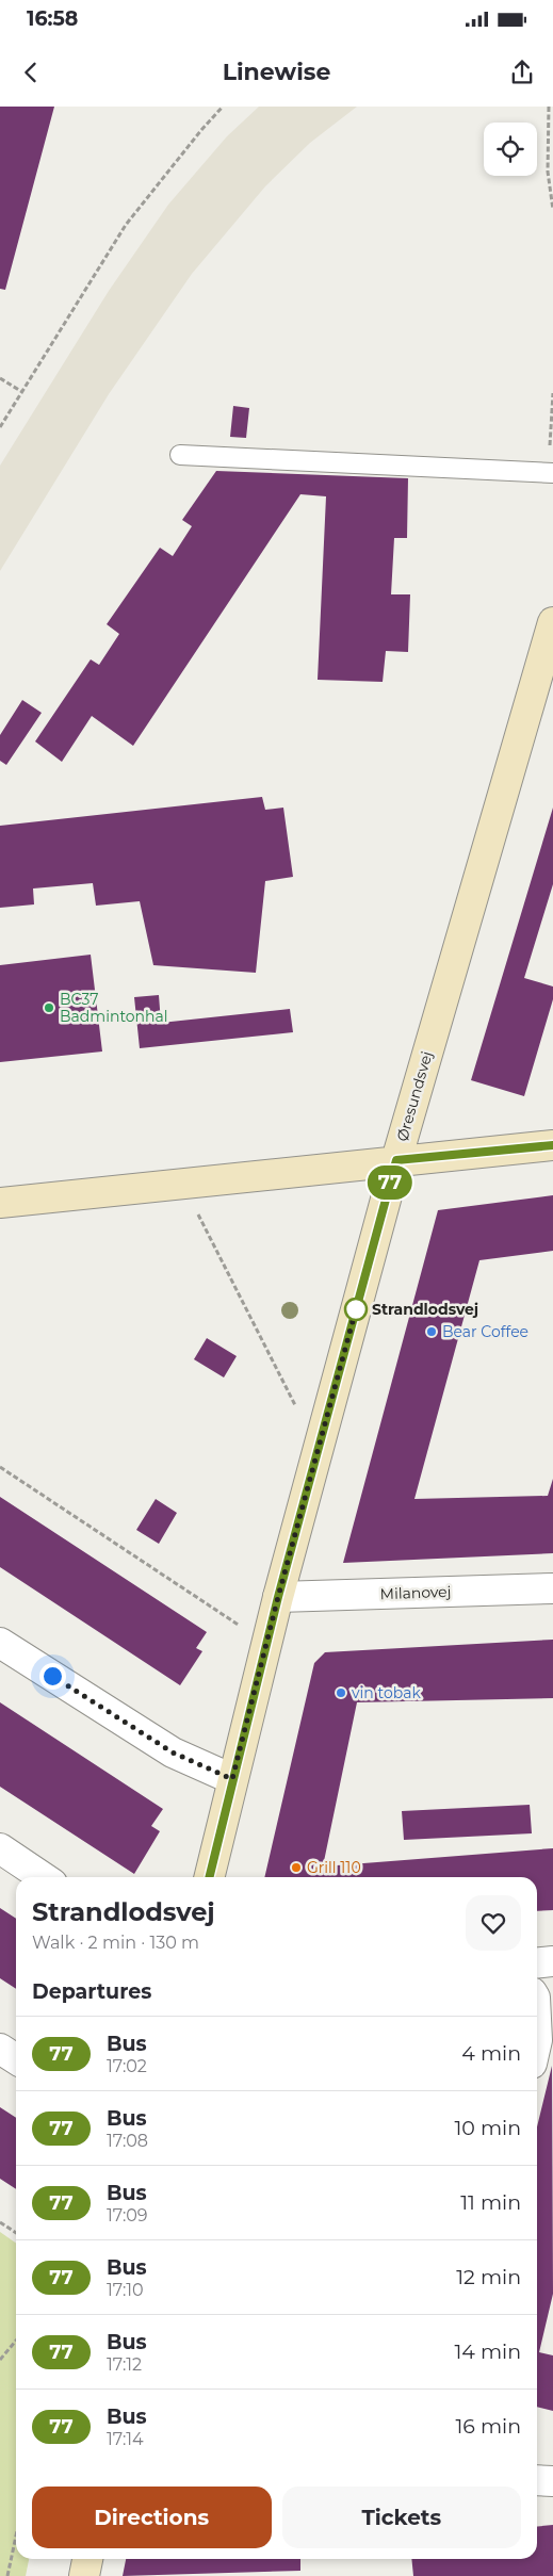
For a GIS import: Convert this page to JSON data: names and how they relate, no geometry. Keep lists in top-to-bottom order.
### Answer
{
  "streets": {
    "street": ["Øresundsvej", "Milanovej"]
  },
  "crossings": [
    ["Øresundsvej", "Milanovej"]
  ],
  "places": [
    "BC37 Badmintonhal",
    "Strandlodsvej",
    "Bear Coffee",
    "vin tobak",
    "Grill 110"
  ],
  "lines": ["bus line 77"],
  "page": {
    "status": "16:58",
    "header": "Linewise",
    "on_map": "77",
    "heading": [
      ["Strandlodsvej", "Walk · 2 min · 130 m"],
      "Departures"
    ],
    "list": [
      {
        "mark": "77",
        "name": "Bus",
        "note": "17:02",
        "value": "4 min"
      },
      {
        "mark": "77",
        "name": "Bus",
        "note": "17:08",
        "value": "10 min"
      },
      {
        "mark": "77",
        "name": "Bus",
        "note": "17:09",
        "value": "11 min"
      },
      {
        "mark": "77",
        "name": "Bus",
        "note": "17:10",
        "value": "12 min"
      },
      {
        "mark": "77",
        "name": "Bus",
        "note": "17:12",
        "value": "14 min"
      },
      {
        "mark": "77",
        "name": "Bus",
        "note": "17:14",
        "value": "16 min"
      }
    ],
    "buttons": ["Directions", "Tickets"]
  }
}
